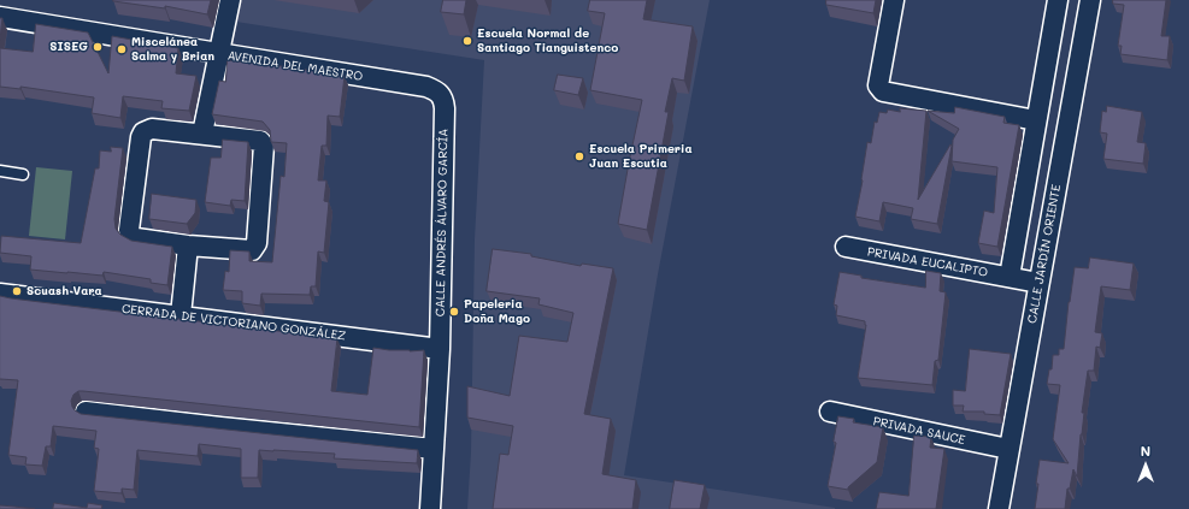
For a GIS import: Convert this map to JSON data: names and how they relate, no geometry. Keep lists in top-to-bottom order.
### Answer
{
  "streets": {
    "street": [
      "AVENIDA DEL MAESTRO",
      "CALLE ANDRÉS ÁLVARO GARCÍA",
      "CALLE JARDÍN ORIENTE",
      "PRIVADA EUCALIPTO",
      "CERRADA DE VICTORIANO GONZÁLEZ",
      "PRIVADA SAUCE"
    ]
  },
  "crossings": [
    ["AVENIDA DEL MAESTRO", "CALLE ANDRÉS ÁLVARO GARCÍA"],
    ["CALLE ANDRÉS ÁLVARO GARCÍA", "CERRADA DE VICTORIANO GONZÁLEZ"],
    ["CALLE JARDÍN ORIENTE", "PRIVADA EUCALIPTO"],
    ["CALLE JARDÍN ORIENTE", "PRIVADA SAUCE"]
  ],
  "places": [
    "Escuela Normal de Santiago Tianguistenco",
    "SISEG",
    "Miscelánea Salma y Brian",
    "Escuela Primeria Juan Escutia",
    "Scuash Vara",
    "Papeleria Doña Mago"
  ],
  "north": "top"
}
